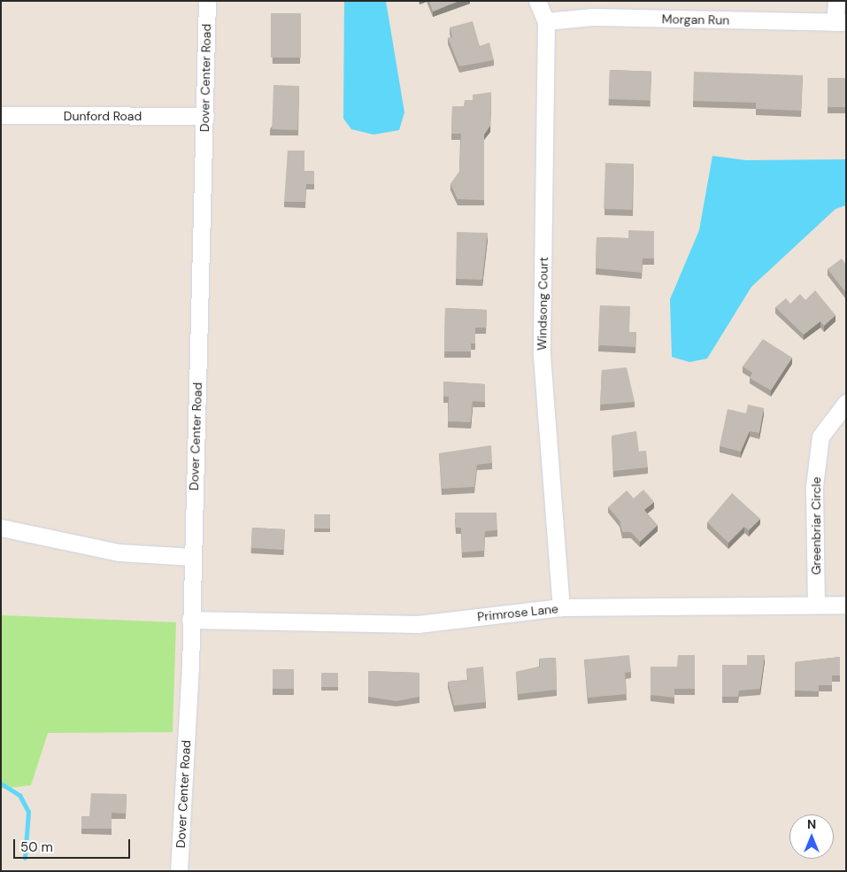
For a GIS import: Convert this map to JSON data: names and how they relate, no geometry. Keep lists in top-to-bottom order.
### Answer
{
  "streets": {
    "street": [
      "Morgan Run",
      "Dover Center Road",
      "Dunford Road",
      "Windsong Court",
      "Greenbriar Circle",
      "Primrose Lane"
    ]
  },
  "crossings": [
    ["Morgan Run", "Windsong Court"],
    ["Dover Center Road", "Dunford Road"],
    ["Dover Center Road", "Primrose Lane"],
    ["Windsong Court", "Primrose Lane"],
    ["Greenbriar Circle", "Primrose Lane"]
  ],
  "scale_bar": "50 m",
  "north": "top"
}
